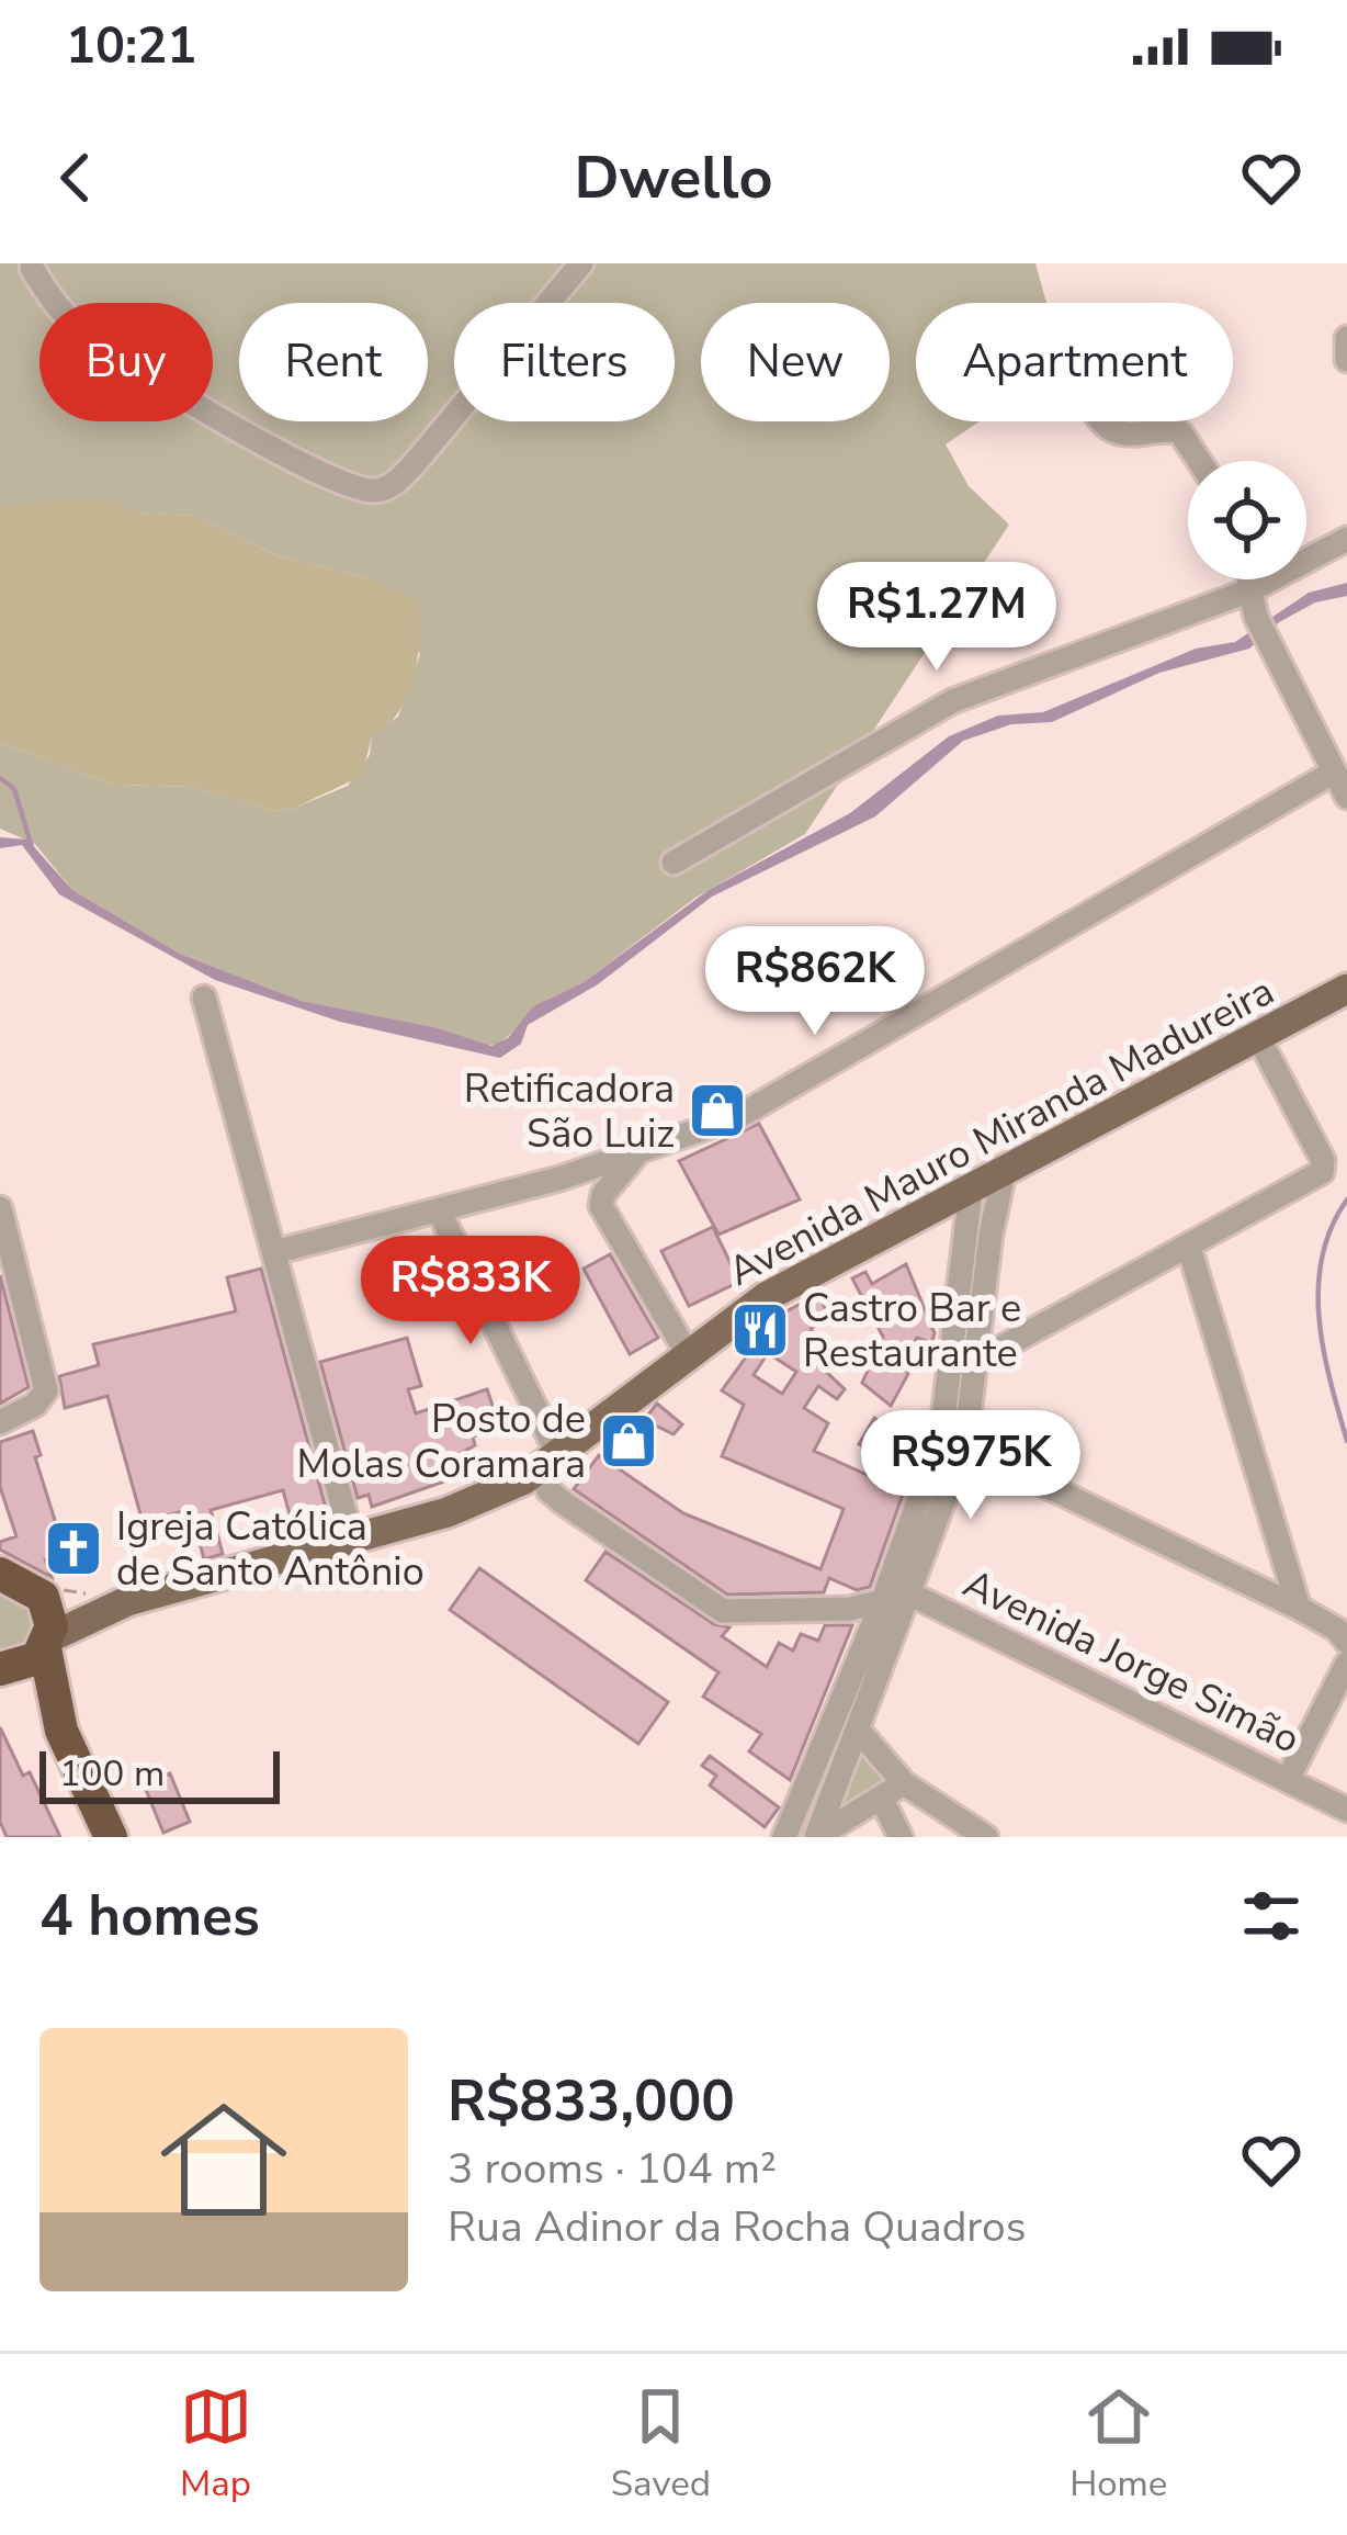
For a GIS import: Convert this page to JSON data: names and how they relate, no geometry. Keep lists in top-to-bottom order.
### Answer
{
  "streets": {
    "main road": ["Avenida Mauro Miranda Madureira"],
    "street": ["Avenida Jorge Simão"]
  },
  "crossings": [
    ["Avenida Mauro Miranda Madureira", "Avenida Jorge Simão"]
  ],
  "places": {
    "shop": ["Retificadora São Luiz", "Posto de Molas Coramara"],
    "restaurant": ["Castro Bar e Restaurante"],
    "church": ["Igreja Católica de Santo Antônio"]
  },
  "scale_bar": "100 m",
  "page": {
    "status": "10:21",
    "header": "Dwello",
    "chip": [
      "Buy",
      "Rent",
      "Filters",
      "New",
      "Apartment"
    ],
    "price": [
      "R$1.27M",
      "R$862K",
      "R$833K",
      "R$975K"
    ],
    "scale": "100 m",
    "heading": "4 homes",
    "list": [
      {
        "name": "R$833,000",
        "note": "3 rooms · 104 m² · Rua Adinor da Rocha Quadros"
      }
    ],
    "tabs": ["Map", "Saved", "Home"]
  }
}
